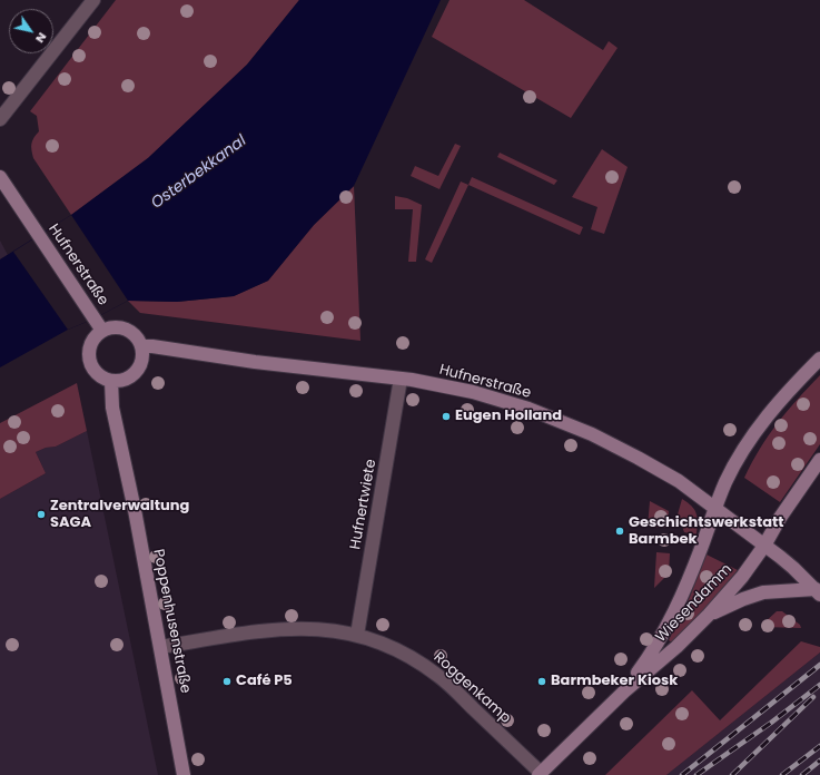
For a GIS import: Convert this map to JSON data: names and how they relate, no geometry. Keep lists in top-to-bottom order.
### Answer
{
  "streets": {
    "street": [
      "Hufnerstraße",
      "Hufnertwiete",
      "Wiesendamm",
      "Poppenhusenstraße",
      "Roggenkamp"
    ]
  },
  "crossings": [
    ["Hufnerstraße", "Hufnertwiete"],
    ["Hufnerstraße", "Wiesendamm"],
    ["Hufnerstraße", "Poppenhusenstraße"],
    ["Hufnertwiete", "Roggenkamp"],
    ["Wiesendamm", "Roggenkamp"],
    ["Poppenhusenstraße", "Roggenkamp"]
  ],
  "water": ["Osterbekkanal"],
  "places": [
    "Eugen Holland",
    "Zentralverwaltung SAGA",
    "Geschichtswerkstatt Barmbek",
    "Café P5",
    "Barmbeker Kiosk"
  ],
  "north": "bottom right"
}
